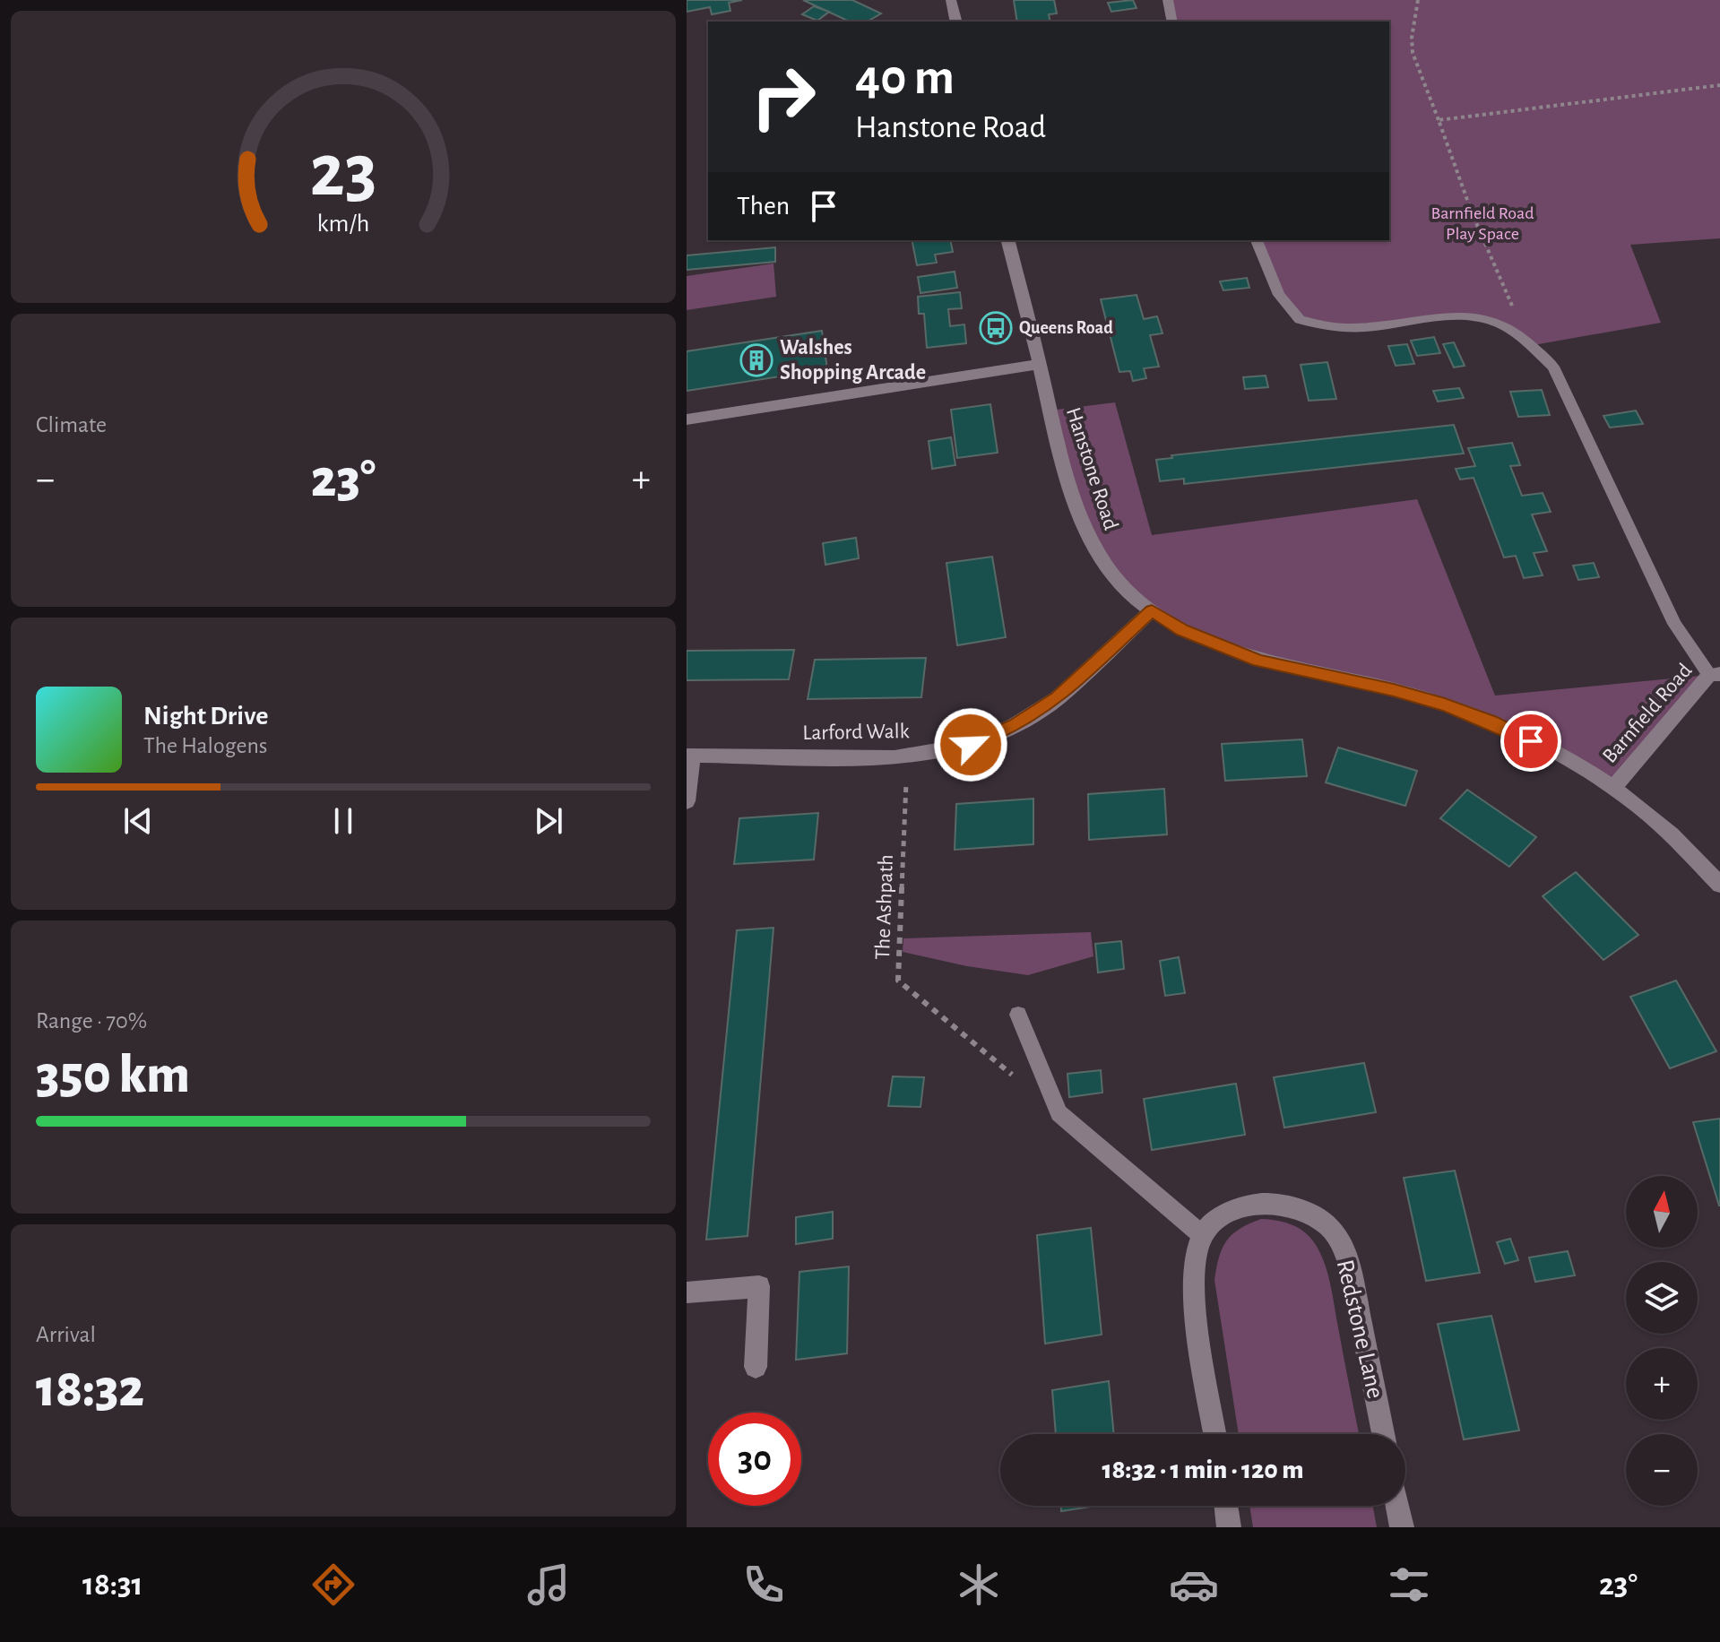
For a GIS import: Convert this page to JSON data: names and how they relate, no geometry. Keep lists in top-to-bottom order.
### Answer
{
  "streets": {
    "street": [
      "Hanstone Road",
      "Barnfield Road",
      "Larford Walk",
      "Redstone Lane"
    ],
    "path": ["The Ashpath"]
  },
  "crossings": [
    ["Hanstone Road", "Barnfield Road"],
    ["Hanstone Road", "Larford Walk"],
    ["Larford Walk", "The Ashpath"]
  ],
  "parks": ["Barnfield Road Play Space"],
  "places": {
    "bus stop": ["Queens Road"],
    "building": ["Walshes Shopping Arcade"]
  },
  "north": "top",
  "page": {
    "turn": ["40 m", "Hanstone Road"],
    "then": "Then",
    "tile": [
      "Climate",
      ["Range · 70%", "350 km"],
      ["Arrival", "18:32"]
    ],
    "heat": ["−", "23°", "+"],
    "song": ["Night Drive", "The Halogens"],
    "map_buttons": ["+", "−"],
    "limit": "30",
    "trip": "18:32 · 1 min · 120 m",
    "tabs": ["18:31", "23°"],
    "gauge": ["23", "km/h"]
  }
}
